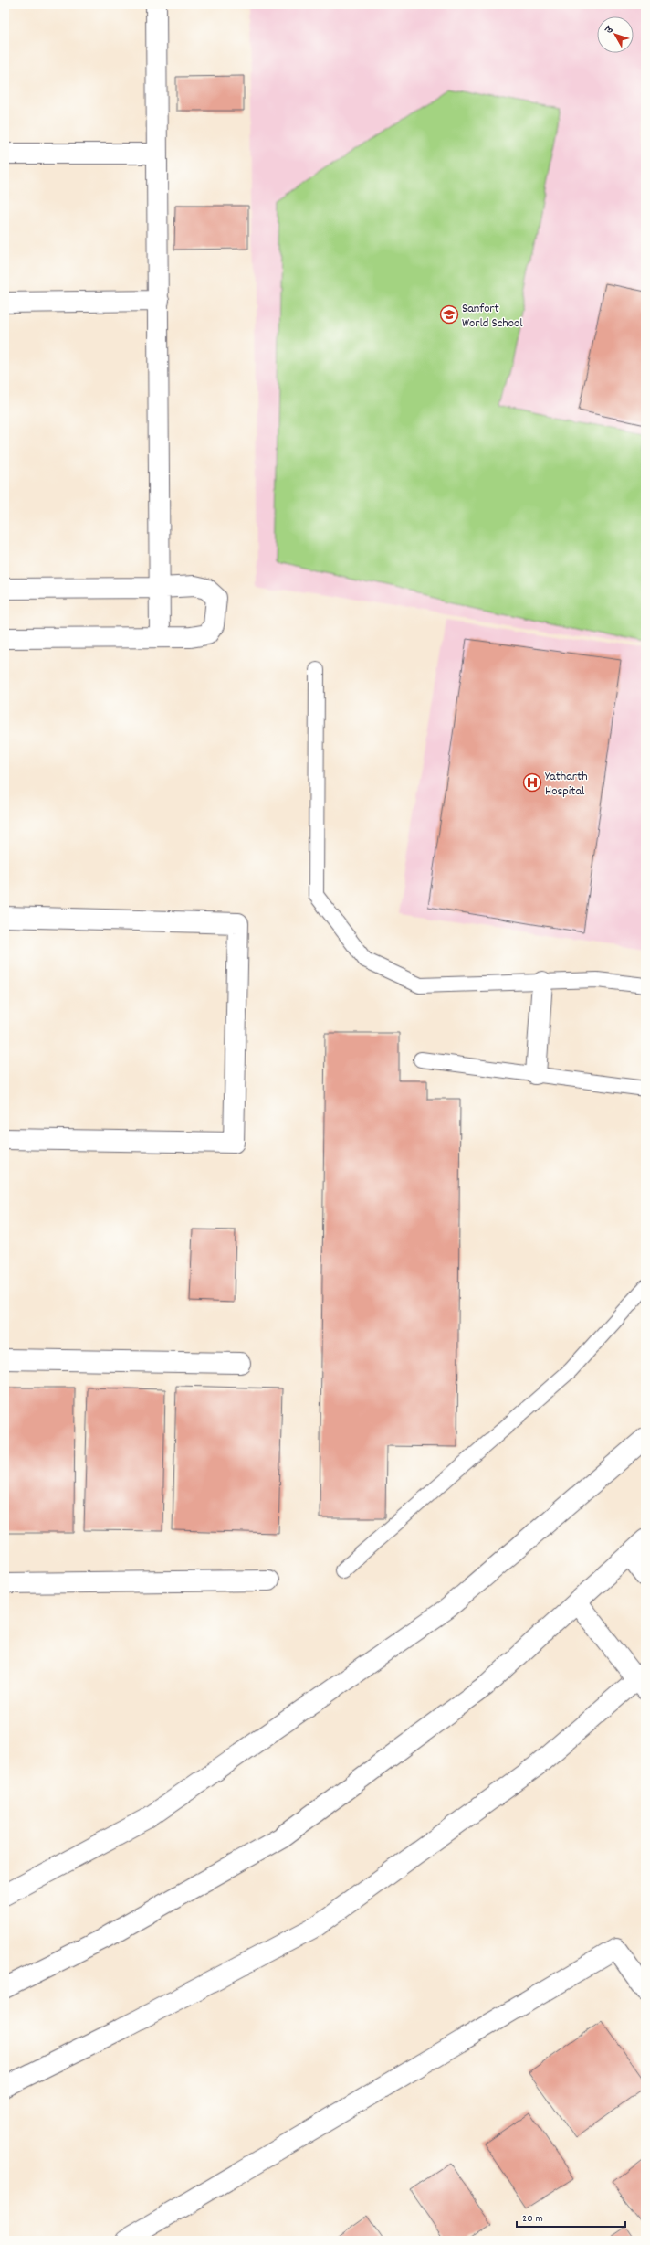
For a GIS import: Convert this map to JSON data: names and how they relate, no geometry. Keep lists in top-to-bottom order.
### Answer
{
  "places": {
    "school or university": ["Sanfort World School"],
    "hospital": ["Yatharth Hospital"]
  },
  "scale_bar": "20 m",
  "north": "top left"
}
